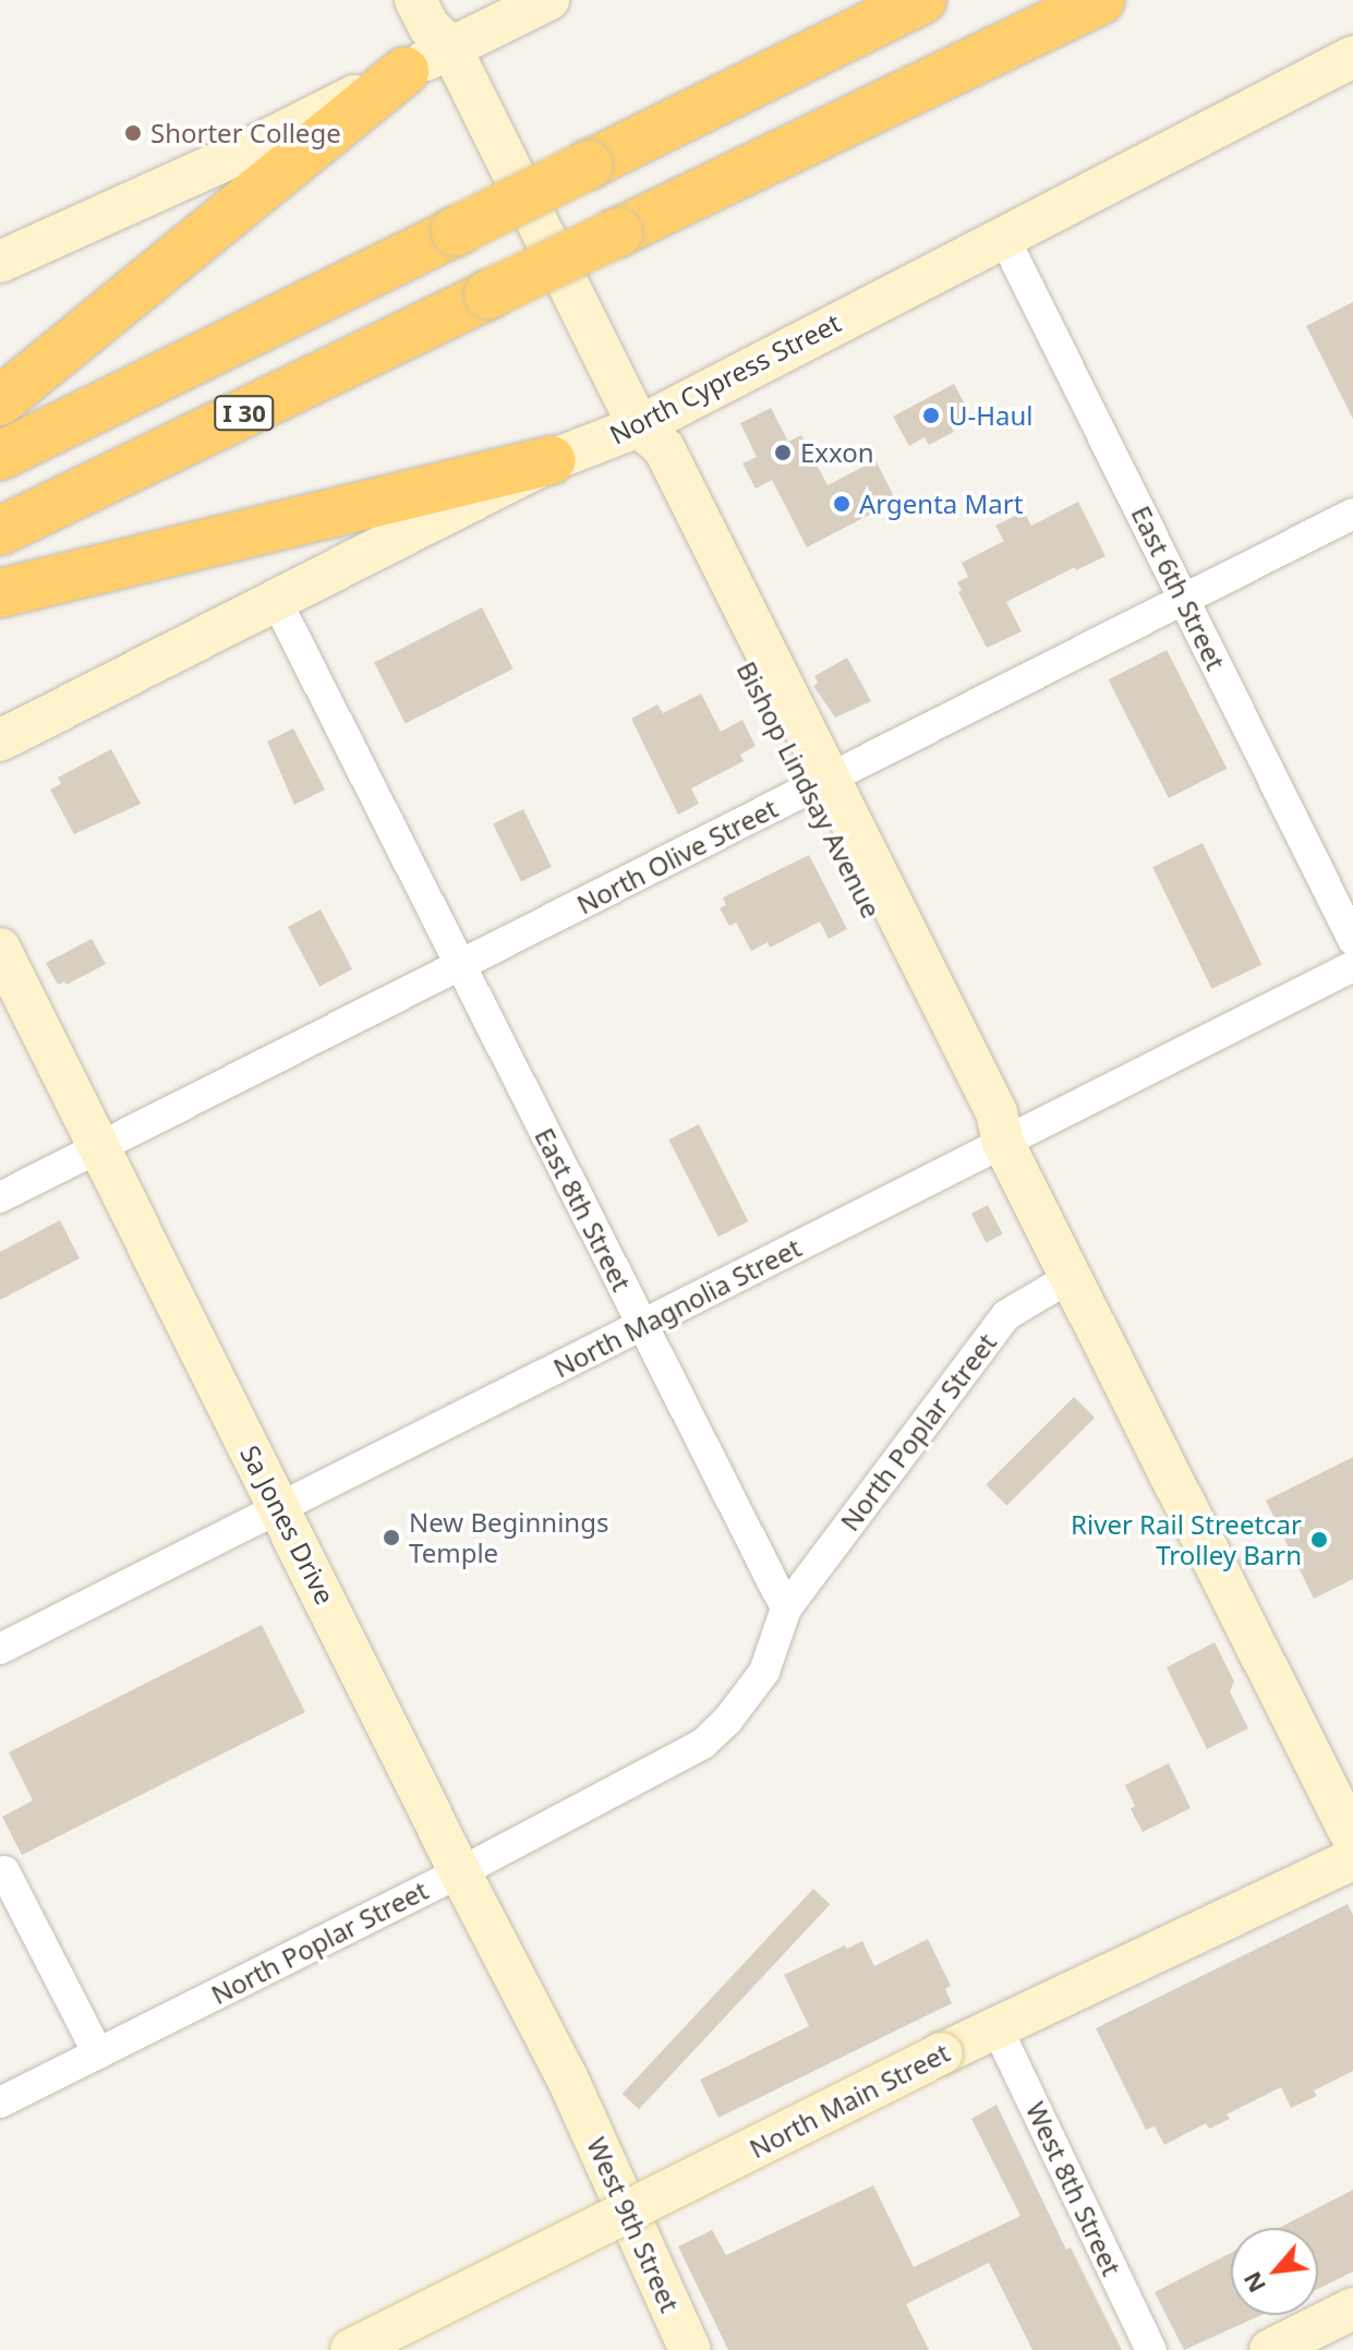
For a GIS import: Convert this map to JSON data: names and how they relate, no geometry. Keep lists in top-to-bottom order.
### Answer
{
  "streets": {
    "highway": ["I 30"],
    "main road": [
      "North Cypress Street",
      "Bishop Lindsay Avenue",
      "Sa Jones Drive",
      "North Main Street",
      "West 9th Street"
    ],
    "street": [
      "East 6th Street",
      "North Olive Street",
      "East 8th Street",
      "North Magnolia Street",
      "North Poplar Street",
      "West 8th Street"
    ]
  },
  "crossings": [
    ["North Cypress Street", "East 6th Street"],
    ["North Cypress Street", "Bishop Lindsay Avenue"],
    ["North Cypress Street", "East 8th Street"],
    ["East 6th Street", "North Olive Street"],
    ["Bishop Lindsay Avenue", "North Olive Street"],
    ["Bishop Lindsay Avenue", "North Magnolia Street"],
    ["Bishop Lindsay Avenue", "North Poplar Street"],
    ["North Olive Street", "East 8th Street"],
    ["North Olive Street", "Sa Jones Drive"],
    ["East 8th Street", "North Magnolia Street"],
    ["East 8th Street", "North Poplar Street"],
    ["North Magnolia Street", "Sa Jones Drive"],
    ["North Poplar Street", "Sa Jones Drive"],
    ["Sa Jones Drive", "West 9th Street"],
    ["North Main Street", "West 8th Street"]
  ],
  "places": [
    "Shorter College",
    "U-Haul",
    "Exxon",
    "Argenta Mart",
    "New Beginnings Temple",
    "River Rail Streetcar Trolley Barn"
  ],
  "north": "bottom left"
}
